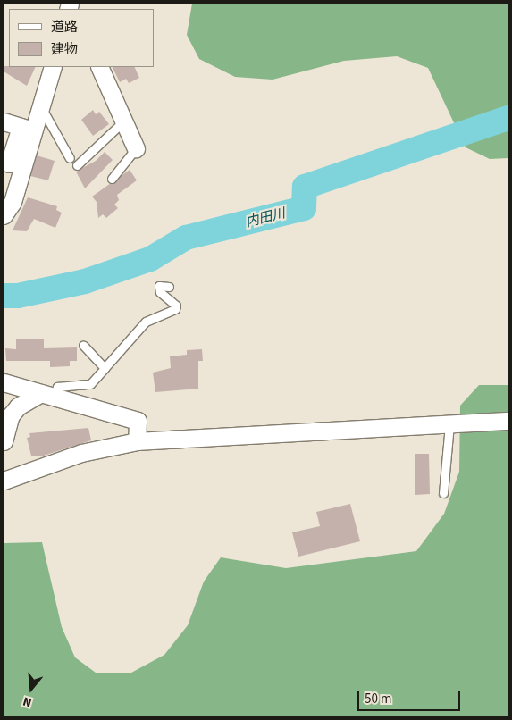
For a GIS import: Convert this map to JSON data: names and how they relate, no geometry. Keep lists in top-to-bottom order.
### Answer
{
  "water": ["内田川"],
  "legend": ["道路", "建物"],
  "scale_bar": "50 m",
  "north": "bottom"
}
